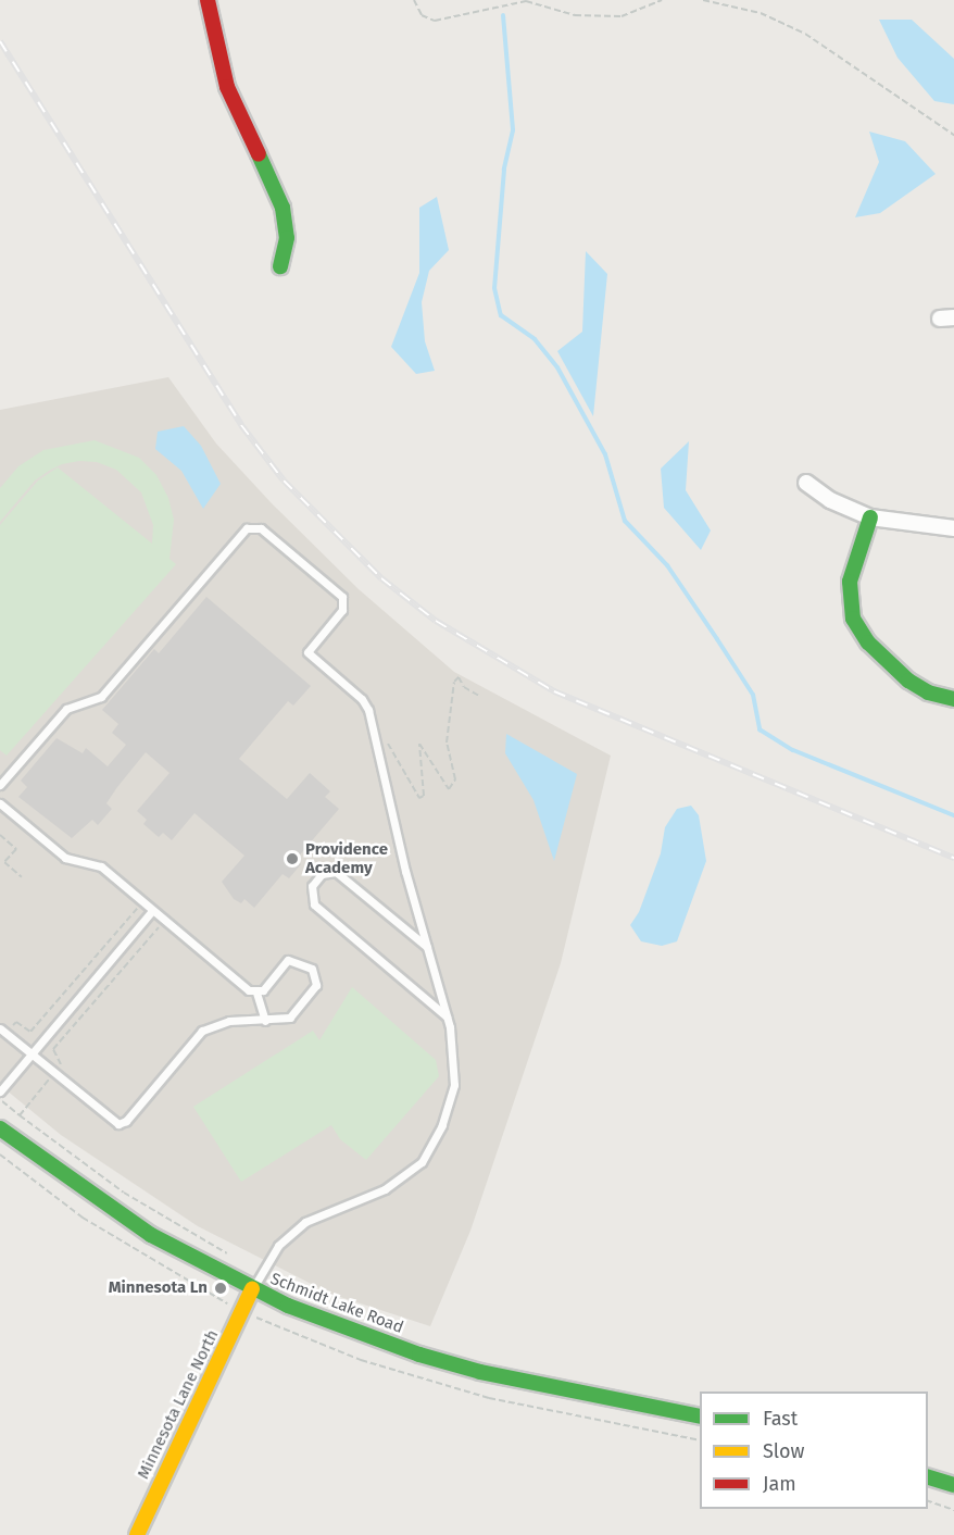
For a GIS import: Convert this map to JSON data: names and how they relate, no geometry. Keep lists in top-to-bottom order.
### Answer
{
  "streets": {
    "street": ["Schmidt Lake Road", "Minnesota Lane North"]
  },
  "crossings": [
    ["Schmidt Lake Road", "Minnesota Lane North"]
  ],
  "places": ["Providence Academy", "Minnesota Ln"],
  "legend": ["Fast", "Slow", "Jam"]
}
